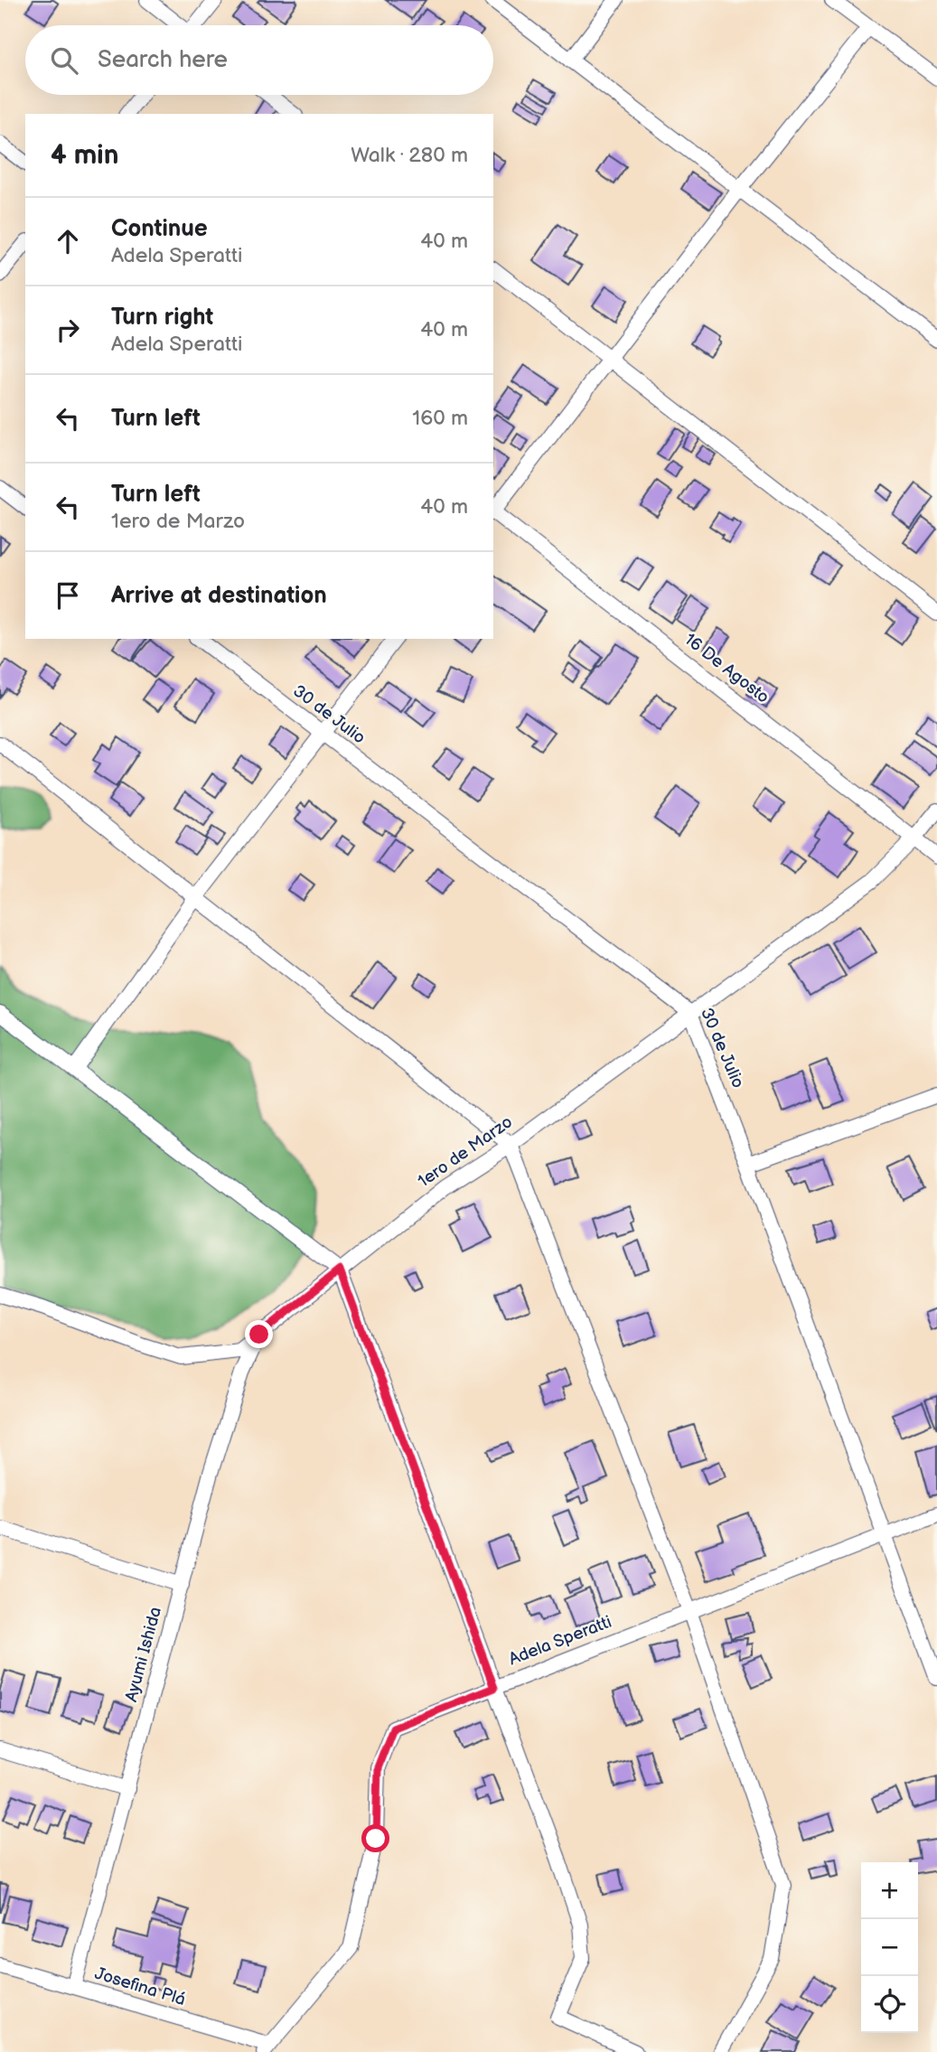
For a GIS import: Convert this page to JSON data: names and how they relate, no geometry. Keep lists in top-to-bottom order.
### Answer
{
  "streets": {
    "street": [
      "16 De Agosto",
      "30 de Julio",
      "1ero de Marzo",
      "Adela Speratti",
      "Ayumi Ishida",
      "Josefina Plá"
    ]
  },
  "crossings": [
    ["16 De Agosto", "1ero de Marzo"],
    ["30 de Julio", "1ero de Marzo"],
    ["30 de Julio", "Adela Speratti"],
    ["1ero de Marzo", "Ayumi Ishida"],
    ["Adela Speratti", "Josefina Plá"],
    ["Ayumi Ishida", "Josefina Plá"]
  ],
  "page": {
    "search": "Search here",
    "heading": ["4 min", "Walk · 280 m"],
    "list": [
      ["Continue", "Adela Speratti", "40 m"],
      ["Turn right", "Adela Speratti", "40 m"],
      ["Turn left", "160 m"],
      ["Turn left", "1ero de Marzo", "40 m"],
      "Arrive at destination"
    ],
    "map_buttons": ["+", "−"]
  }
}
